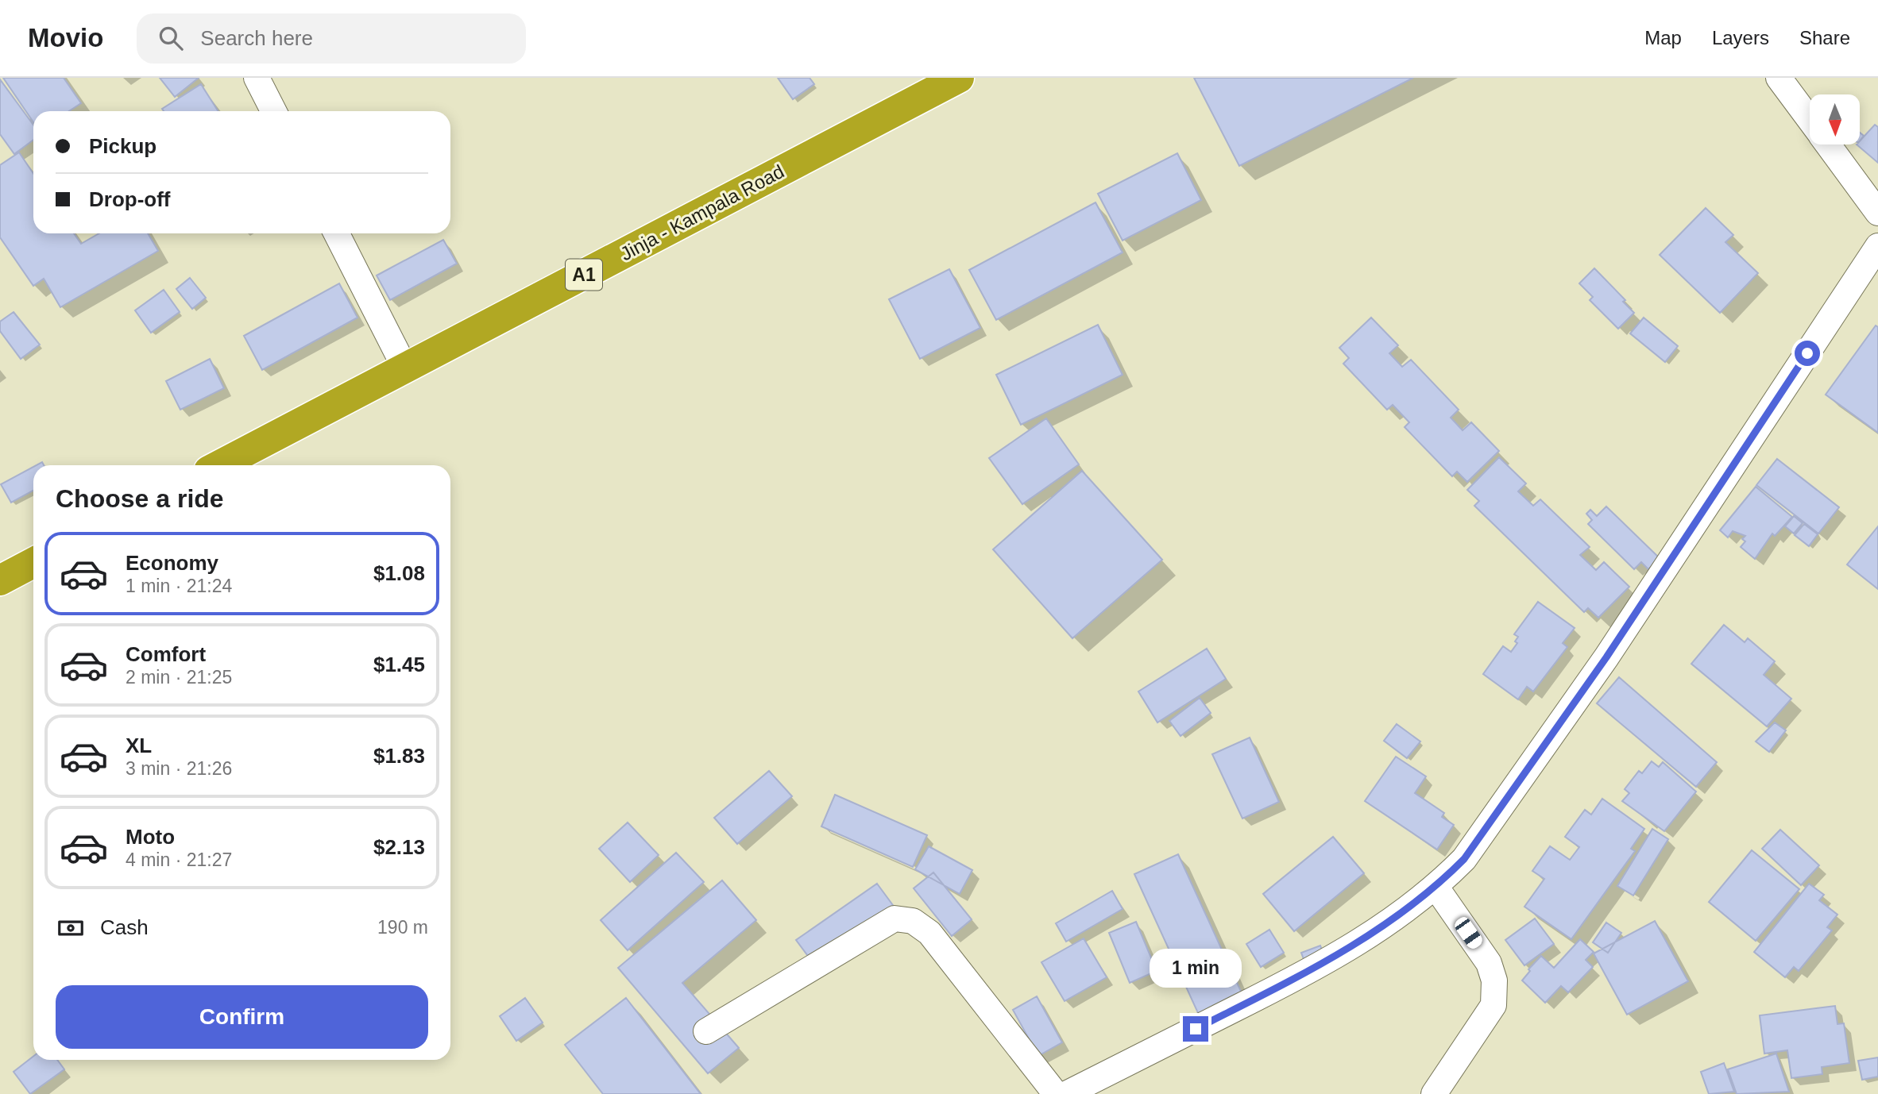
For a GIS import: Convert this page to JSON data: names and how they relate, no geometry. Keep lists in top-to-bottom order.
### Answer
{
  "streets": {
    "highway": ["Jinja - Kampala Road", "A1"]
  },
  "north": "bottom",
  "page": {
    "header": "Movio",
    "search": "Search here",
    "nav": ["Map", "Layers", "Share"],
    "banner": ["Pickup", "Drop-off"],
    "heading": "Choose a ride",
    "list": [
      {
        "name": "Economy",
        "note": "1 min · 21:24",
        "value": "$1.08"
      },
      {
        "name": "Comfort",
        "note": "2 min · 21:25",
        "value": "$1.45"
      },
      {
        "name": "XL",
        "note": "3 min · 21:26",
        "value": "$1.83"
      },
      {
        "name": "Moto",
        "note": "4 min · 21:27",
        "value": "$2.13"
      }
    ],
    "pay": ["Cash", "190 m"],
    "bubble": "1 min",
    "buttons": "Confirm"
  }
}
